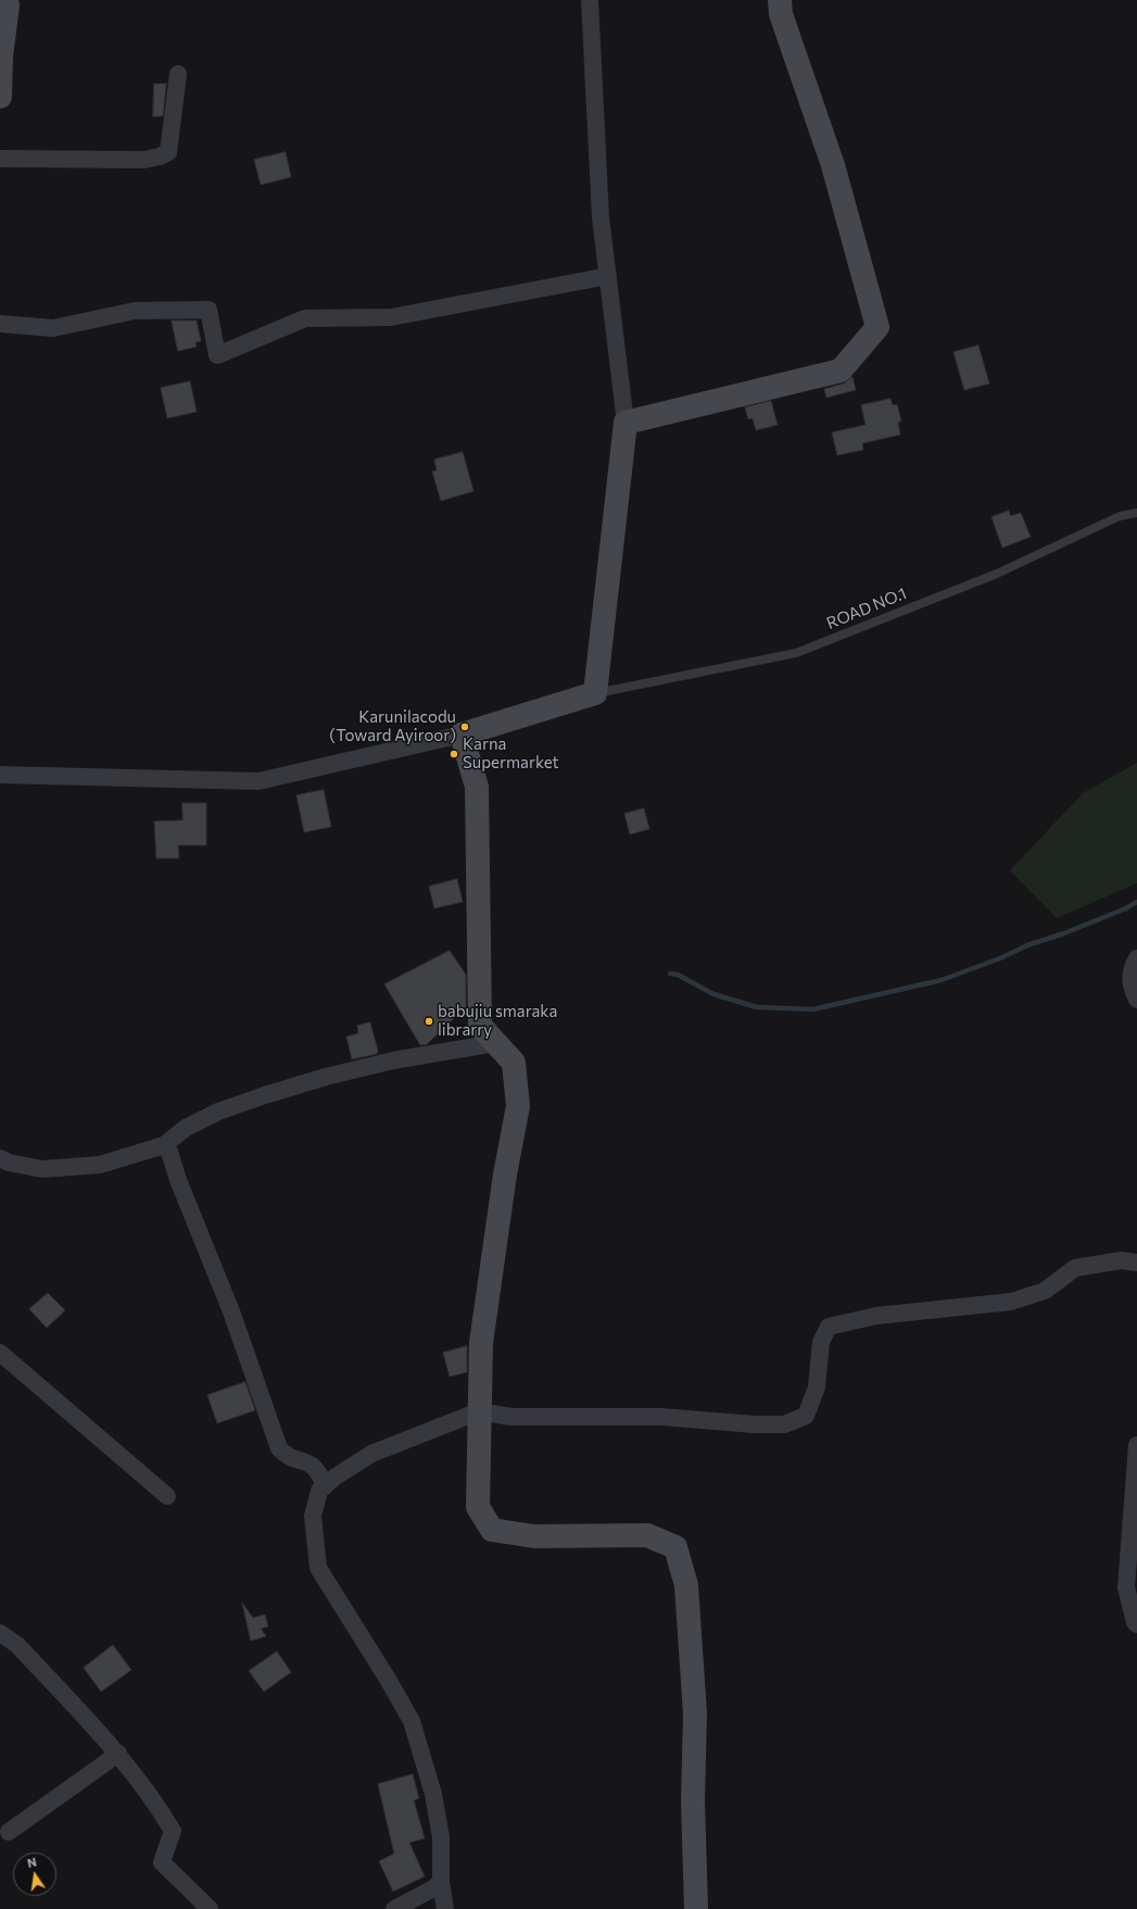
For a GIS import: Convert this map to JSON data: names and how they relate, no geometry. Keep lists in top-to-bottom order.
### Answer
{
  "streets": {
    "lane": ["ROAD NO.1"]
  },
  "places": ["Karunilacodu (Toward Ayiroor)", "Karna Supermarket", "babujiu smaraka librarry"],
  "north": "top"
}
